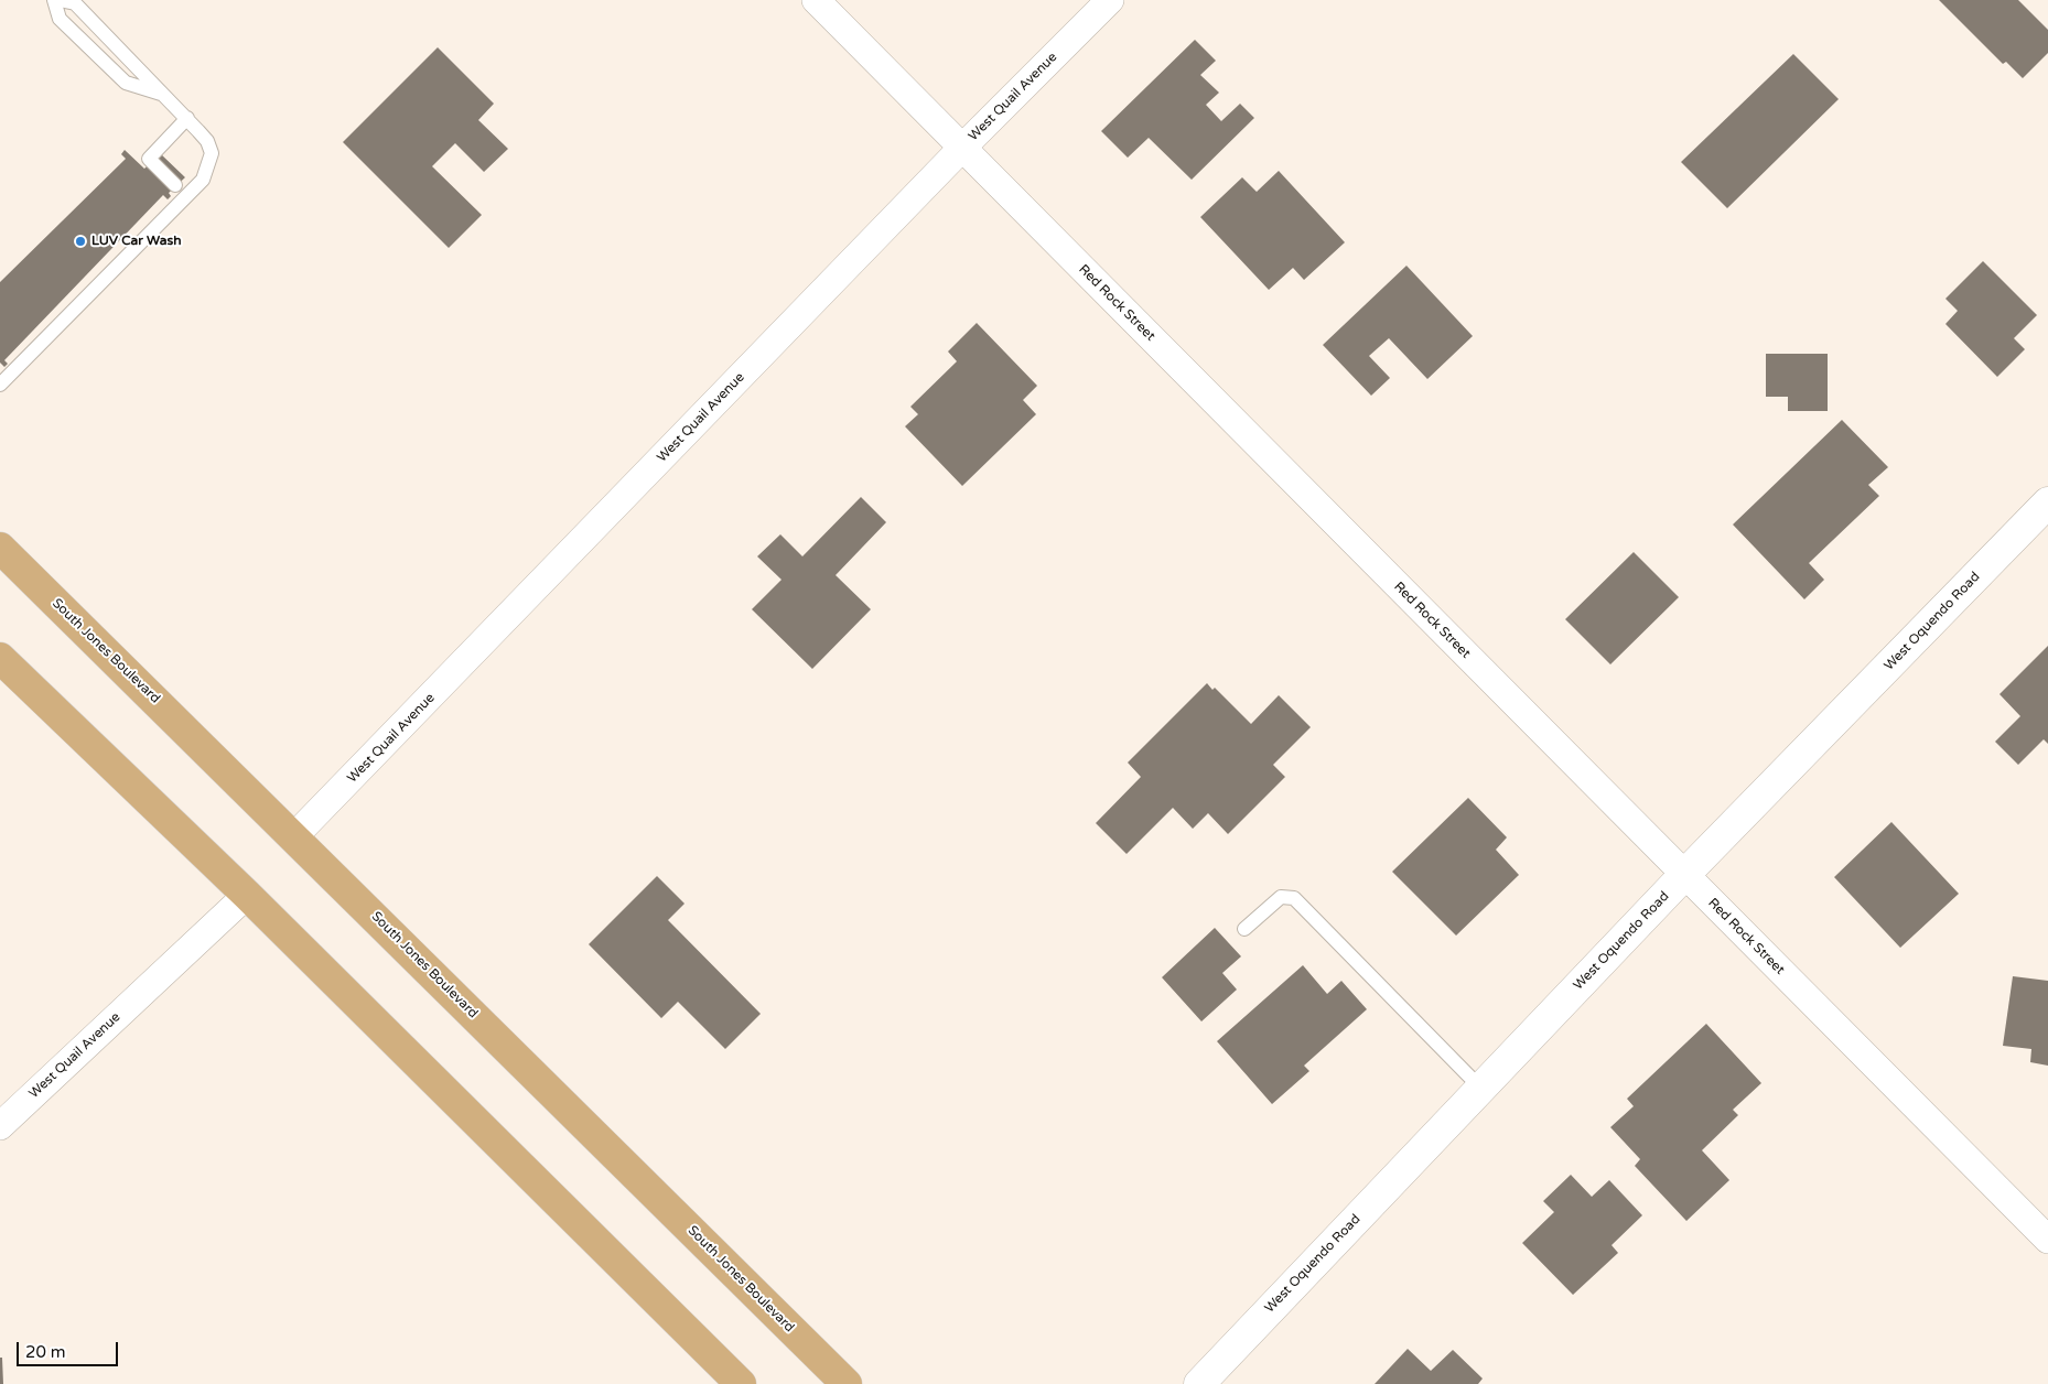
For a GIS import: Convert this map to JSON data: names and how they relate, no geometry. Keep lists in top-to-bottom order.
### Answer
{
  "streets": {
    "main road": ["South Jones Boulevard"],
    "street": ["West Quail Avenue", "Red Rock Street", "West Oquendo Road"]
  },
  "crossings": [
    ["West Quail Avenue", "Red Rock Street"],
    ["West Quail Avenue", "South Jones Boulevard"],
    ["Red Rock Street", "West Oquendo Road"]
  ],
  "places": ["LUV Car Wash"],
  "scale_bar": "20 m"
}
